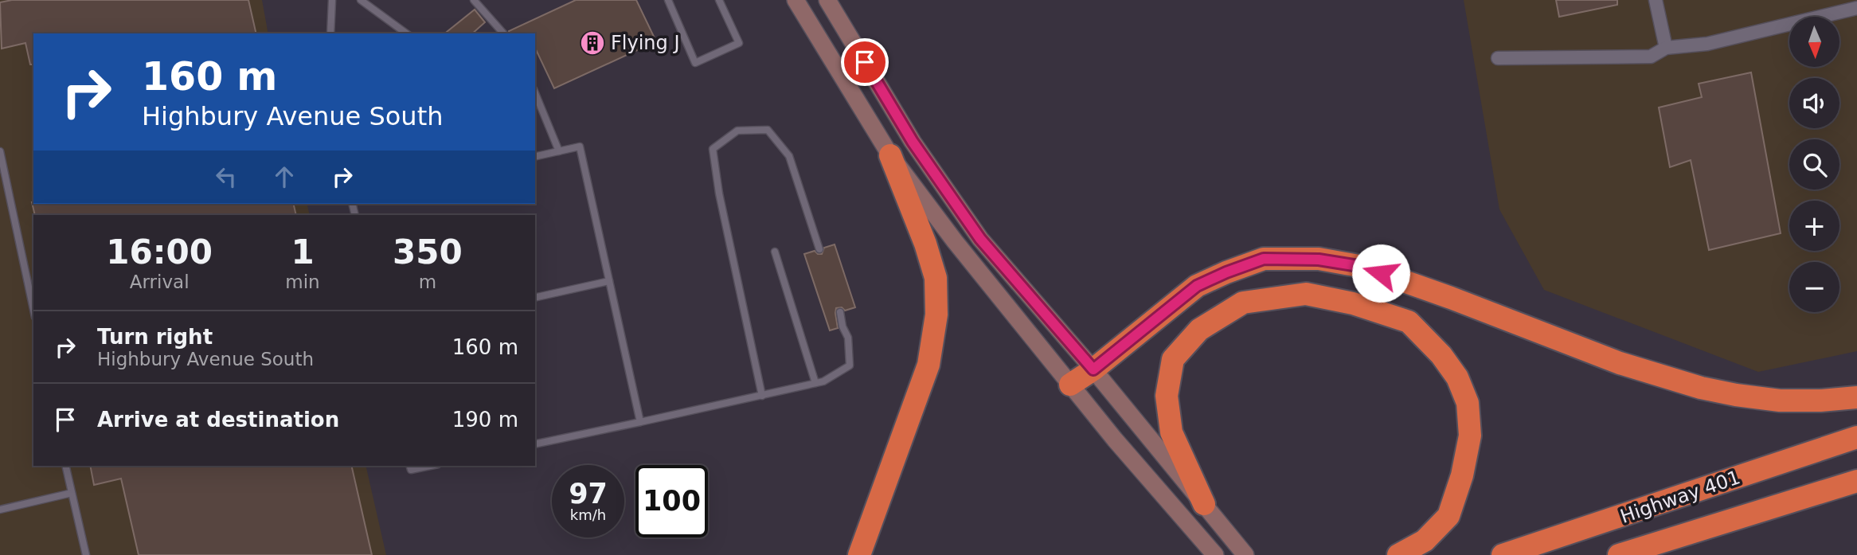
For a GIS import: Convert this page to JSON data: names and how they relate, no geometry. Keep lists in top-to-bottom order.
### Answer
{
  "streets": {
    "highway": ["Highway 401"]
  },
  "places": {
    "building": ["Flying J"]
  },
  "north": "bottom",
  "page": {
    "map_buttons": ["+", "−"],
    "turn": ["160 m", "Highbury Avenue South"],
    "eta": [
      "16:00",
      "Arrival",
      "1",
      "min",
      "350",
      "m"
    ],
    "list": [
      {
        "name": "Turn right",
        "note": "Highbury Avenue South",
        "value": "160 m"
      },
      {
        "name": "Arrive at destination",
        "value": "190 m"
      }
    ],
    "speed": "97 km/h",
    "limit": "100"
  }
}
